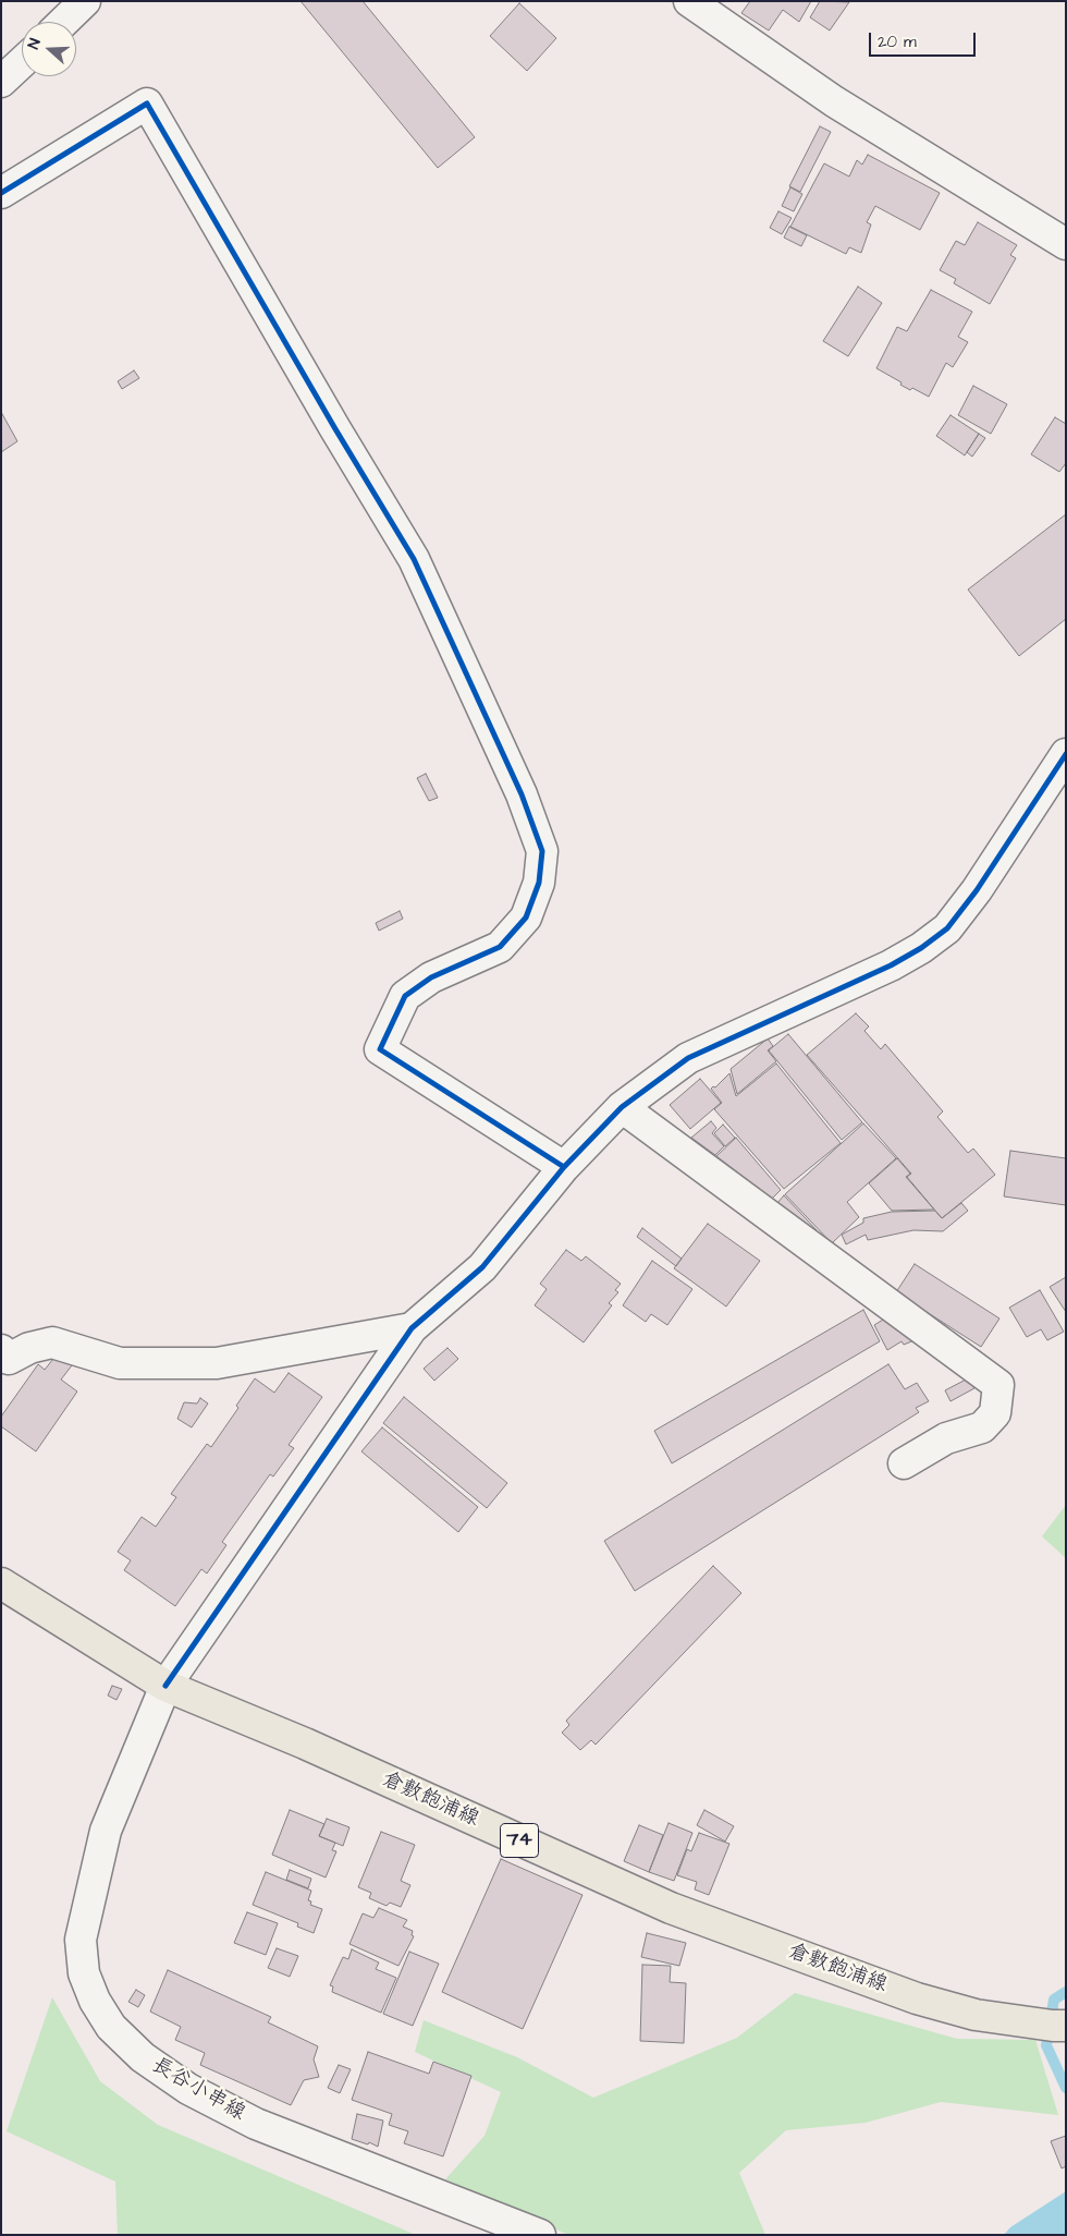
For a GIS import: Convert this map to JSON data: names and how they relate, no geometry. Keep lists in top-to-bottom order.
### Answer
{
  "streets": {
    "main road": ["倉敷飽浦線", "74"],
    "street": ["長谷小串線"]
  },
  "crossings": [
    ["倉敷飽浦線", "長谷小串線"]
  ],
  "scale_bar": "20 m",
  "north": "left"
}
